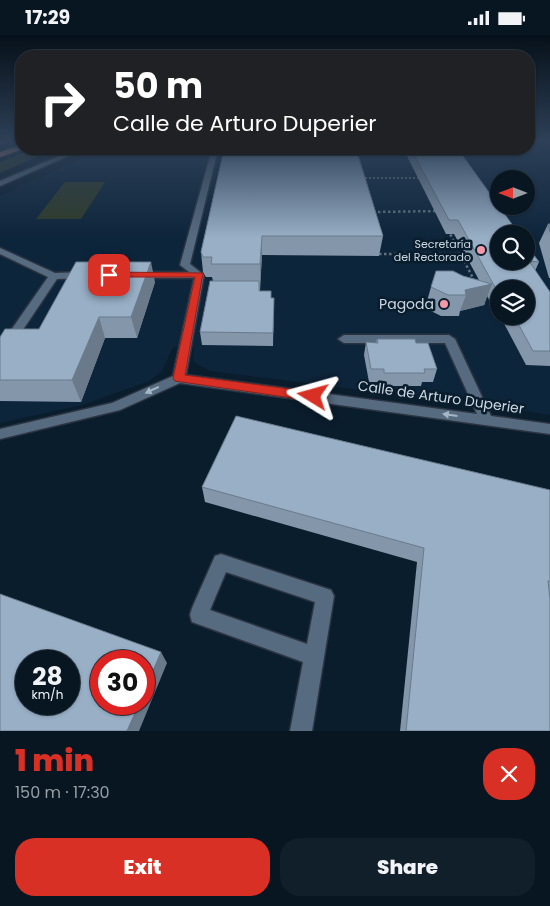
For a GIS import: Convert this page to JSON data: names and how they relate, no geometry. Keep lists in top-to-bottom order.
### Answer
{
  "streets": {
    "street": ["Calle de Arturo Duperier"]
  },
  "one_way": ["Calle de Arturo Duperier"],
  "places": ["Secretaría del Rectorado", "Pagoda"],
  "north": "left",
  "page": {
    "status": "17:29",
    "turn": ["50 m", "Calle de Arturo Duperier"],
    "speed": "28 km/h",
    "limit": "30",
    "heading": ["1 min", "150 m · 17:30"],
    "buttons": ["Exit", "Share"]
  }
}
